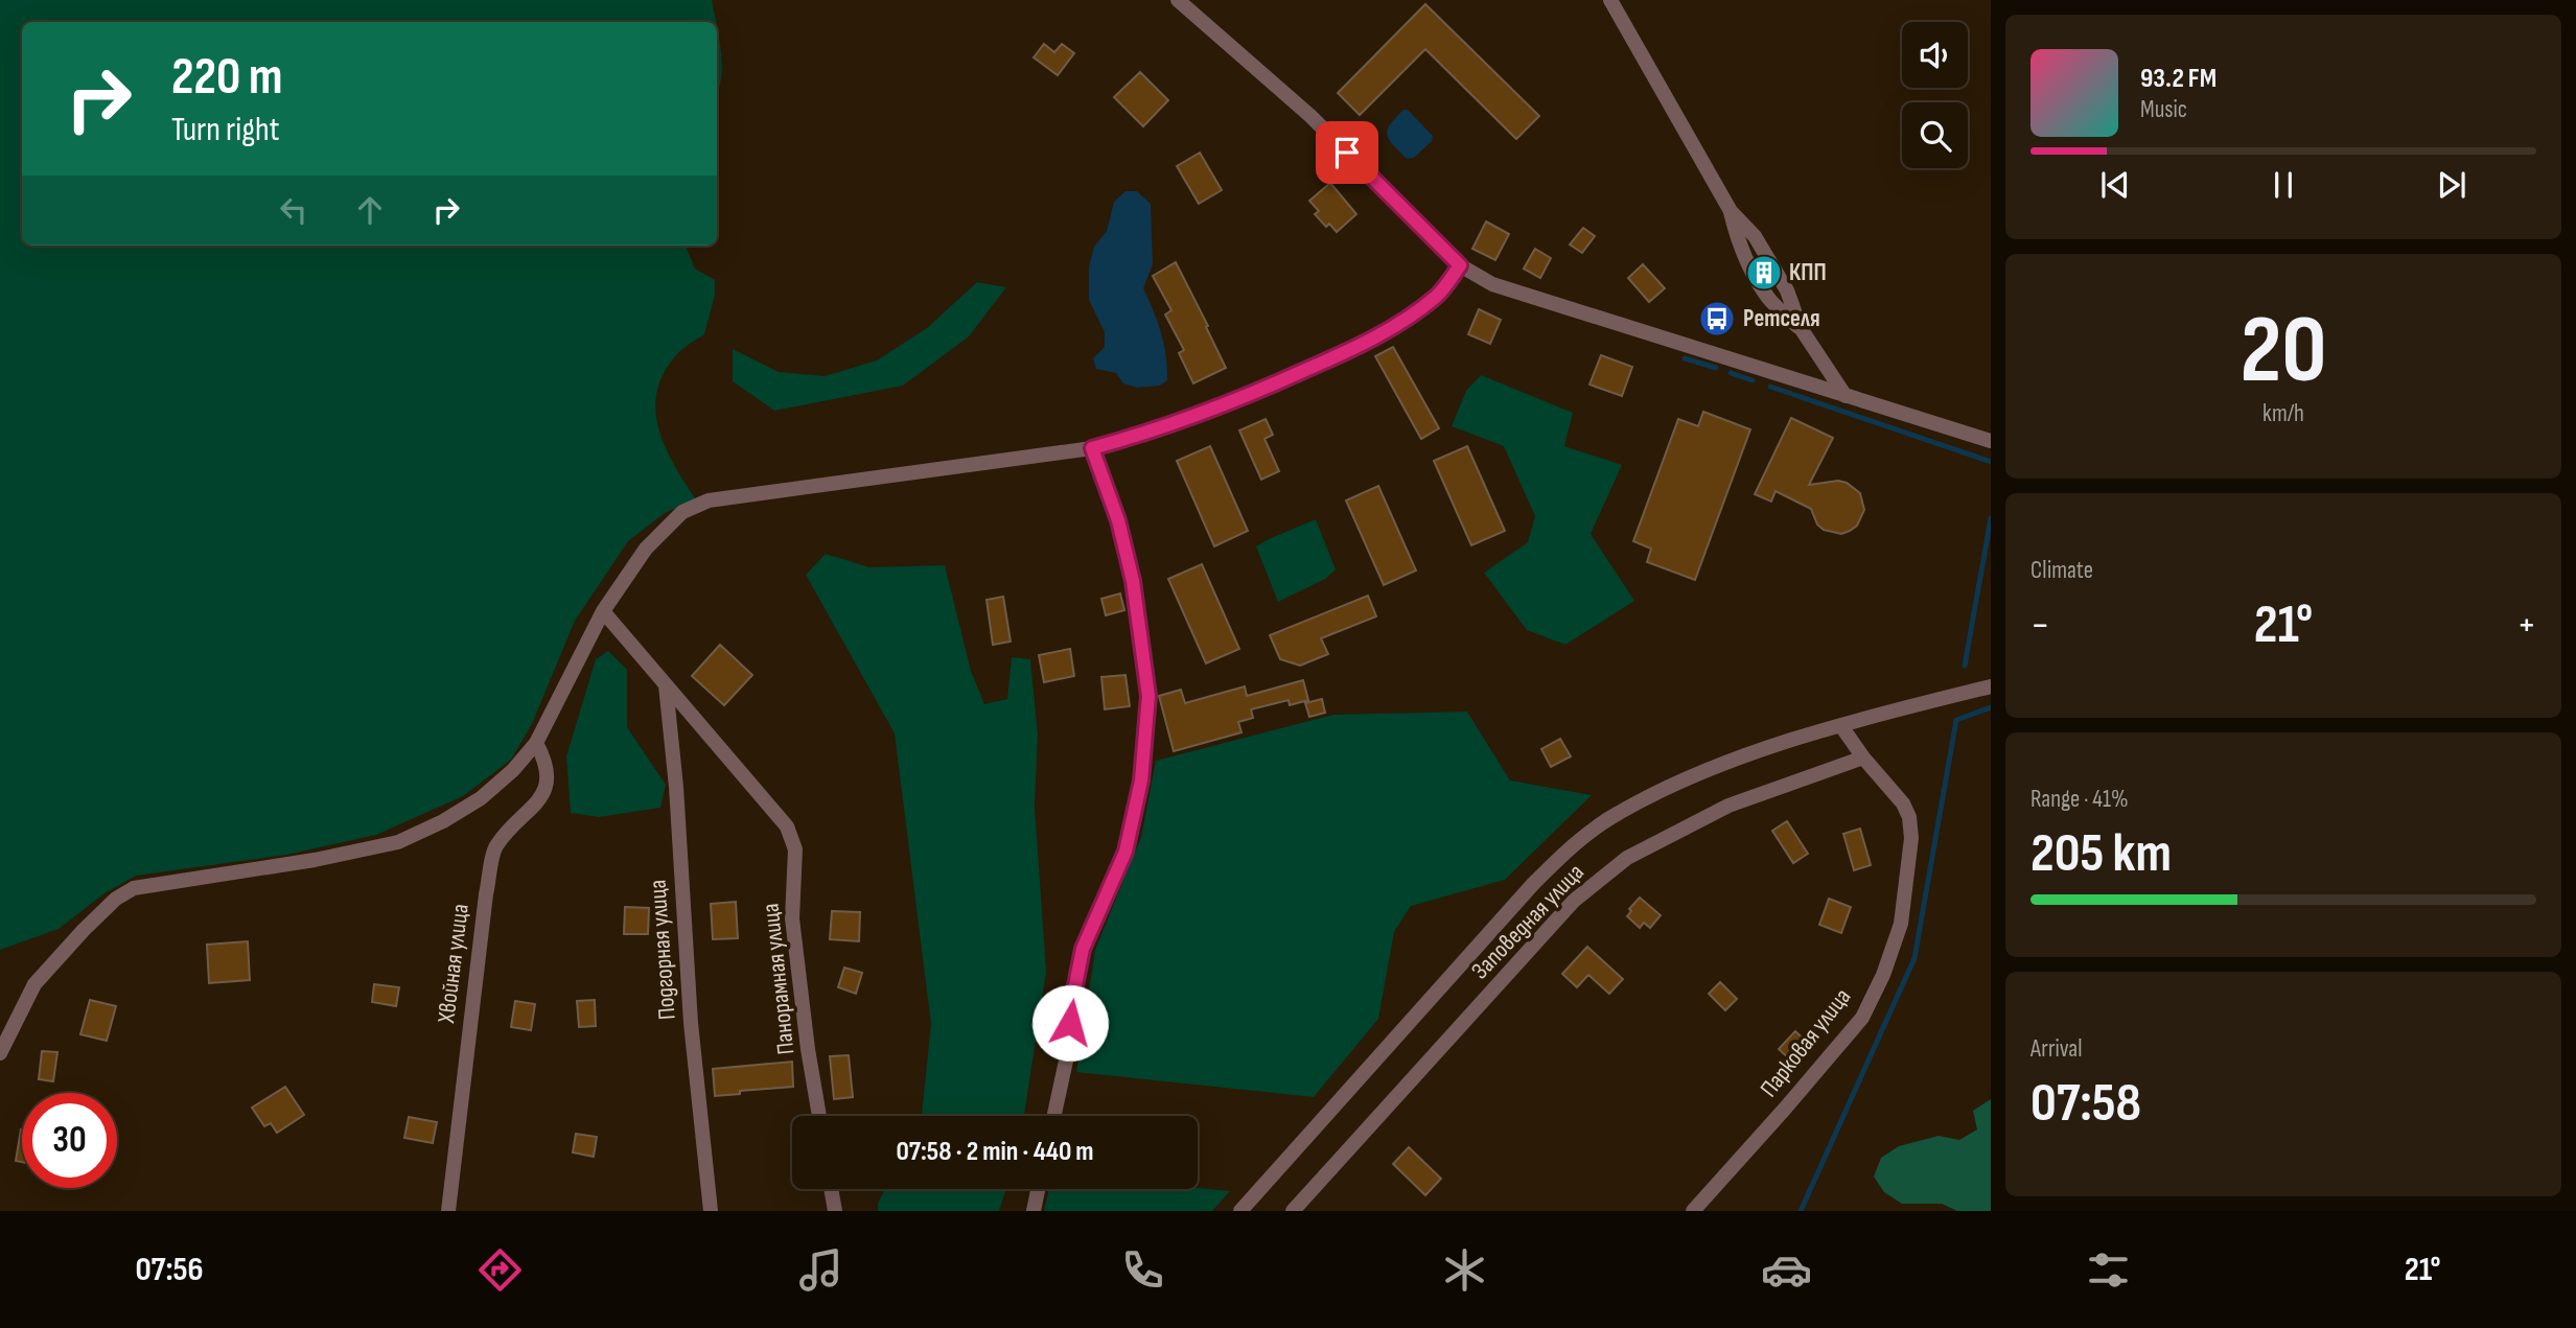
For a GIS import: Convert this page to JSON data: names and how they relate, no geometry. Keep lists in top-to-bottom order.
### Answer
{
  "streets": {
    "street": [
      "Заповедная улица",
      "Подгорная улица",
      "Хвойная улица",
      "Панорамная улица",
      "Парковая улица"
    ]
  },
  "crossings": [
    ["Заповедная улица", "Парковая улица"],
    ["Подгорная улица", "Панорамная улица"]
  ],
  "places": {
    "building": ["КПП"],
    "bus stop": ["Ретселя"]
  },
  "page": {
    "turn": ["220 m", "Turn right"],
    "song": ["93.2 FM", "Music"],
    "tile": [
      ["20", "km/h"],
      "Climate",
      ["Range · 41%", "205 km"],
      ["Arrival", "07:58"]
    ],
    "heat": ["−", "21°", "+"],
    "limit": "30",
    "trip": "07:58 · 2 min · 440 m",
    "tabs": ["07:56", "21°"]
  }
}
